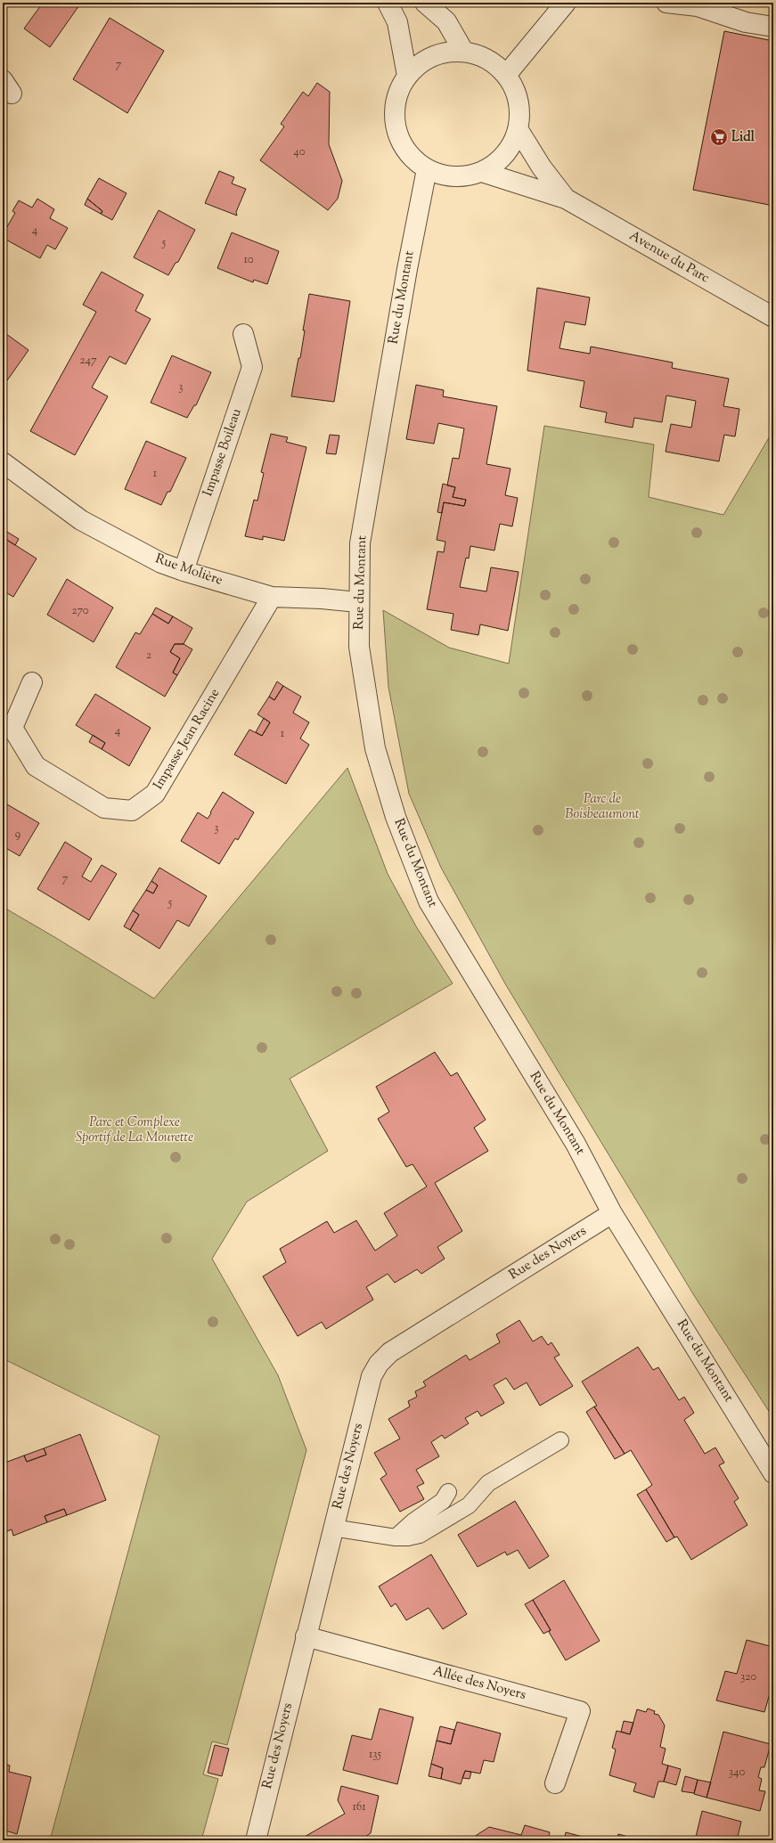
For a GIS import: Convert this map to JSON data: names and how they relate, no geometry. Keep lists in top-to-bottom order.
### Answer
{
  "streets": {
    "street": [
      "Avenue du Parc",
      "Rue du Montant",
      "Impasse Boileau",
      "Rue Molière",
      "Impasse Jean Racine",
      "Rue des Noyers",
      "Allée des Noyers"
    ]
  },
  "crossings": [
    ["Avenue du Parc", "Rue du Montant"],
    ["Rue du Montant", "Rue Molière"],
    ["Rue du Montant", "Rue des Noyers"],
    ["Impasse Boileau", "Rue Molière"],
    ["Rue Molière", "Impasse Jean Racine"],
    ["Rue des Noyers", "Allée des Noyers"]
  ],
  "parks": ["Parc de Boisbeaumont", "Parc et Complexe Sportif de La Mourette"],
  "places": {
    "supermarket": ["Lidl"]
  },
  "house_numbers": [
    "7",
    "40",
    "4",
    "5",
    "10",
    "247",
    "3",
    "1",
    "270",
    "2",
    "4",
    "1",
    "3",
    "9",
    "7",
    "5",
    "320",
    "135",
    "340",
    "161"
  ]
}
